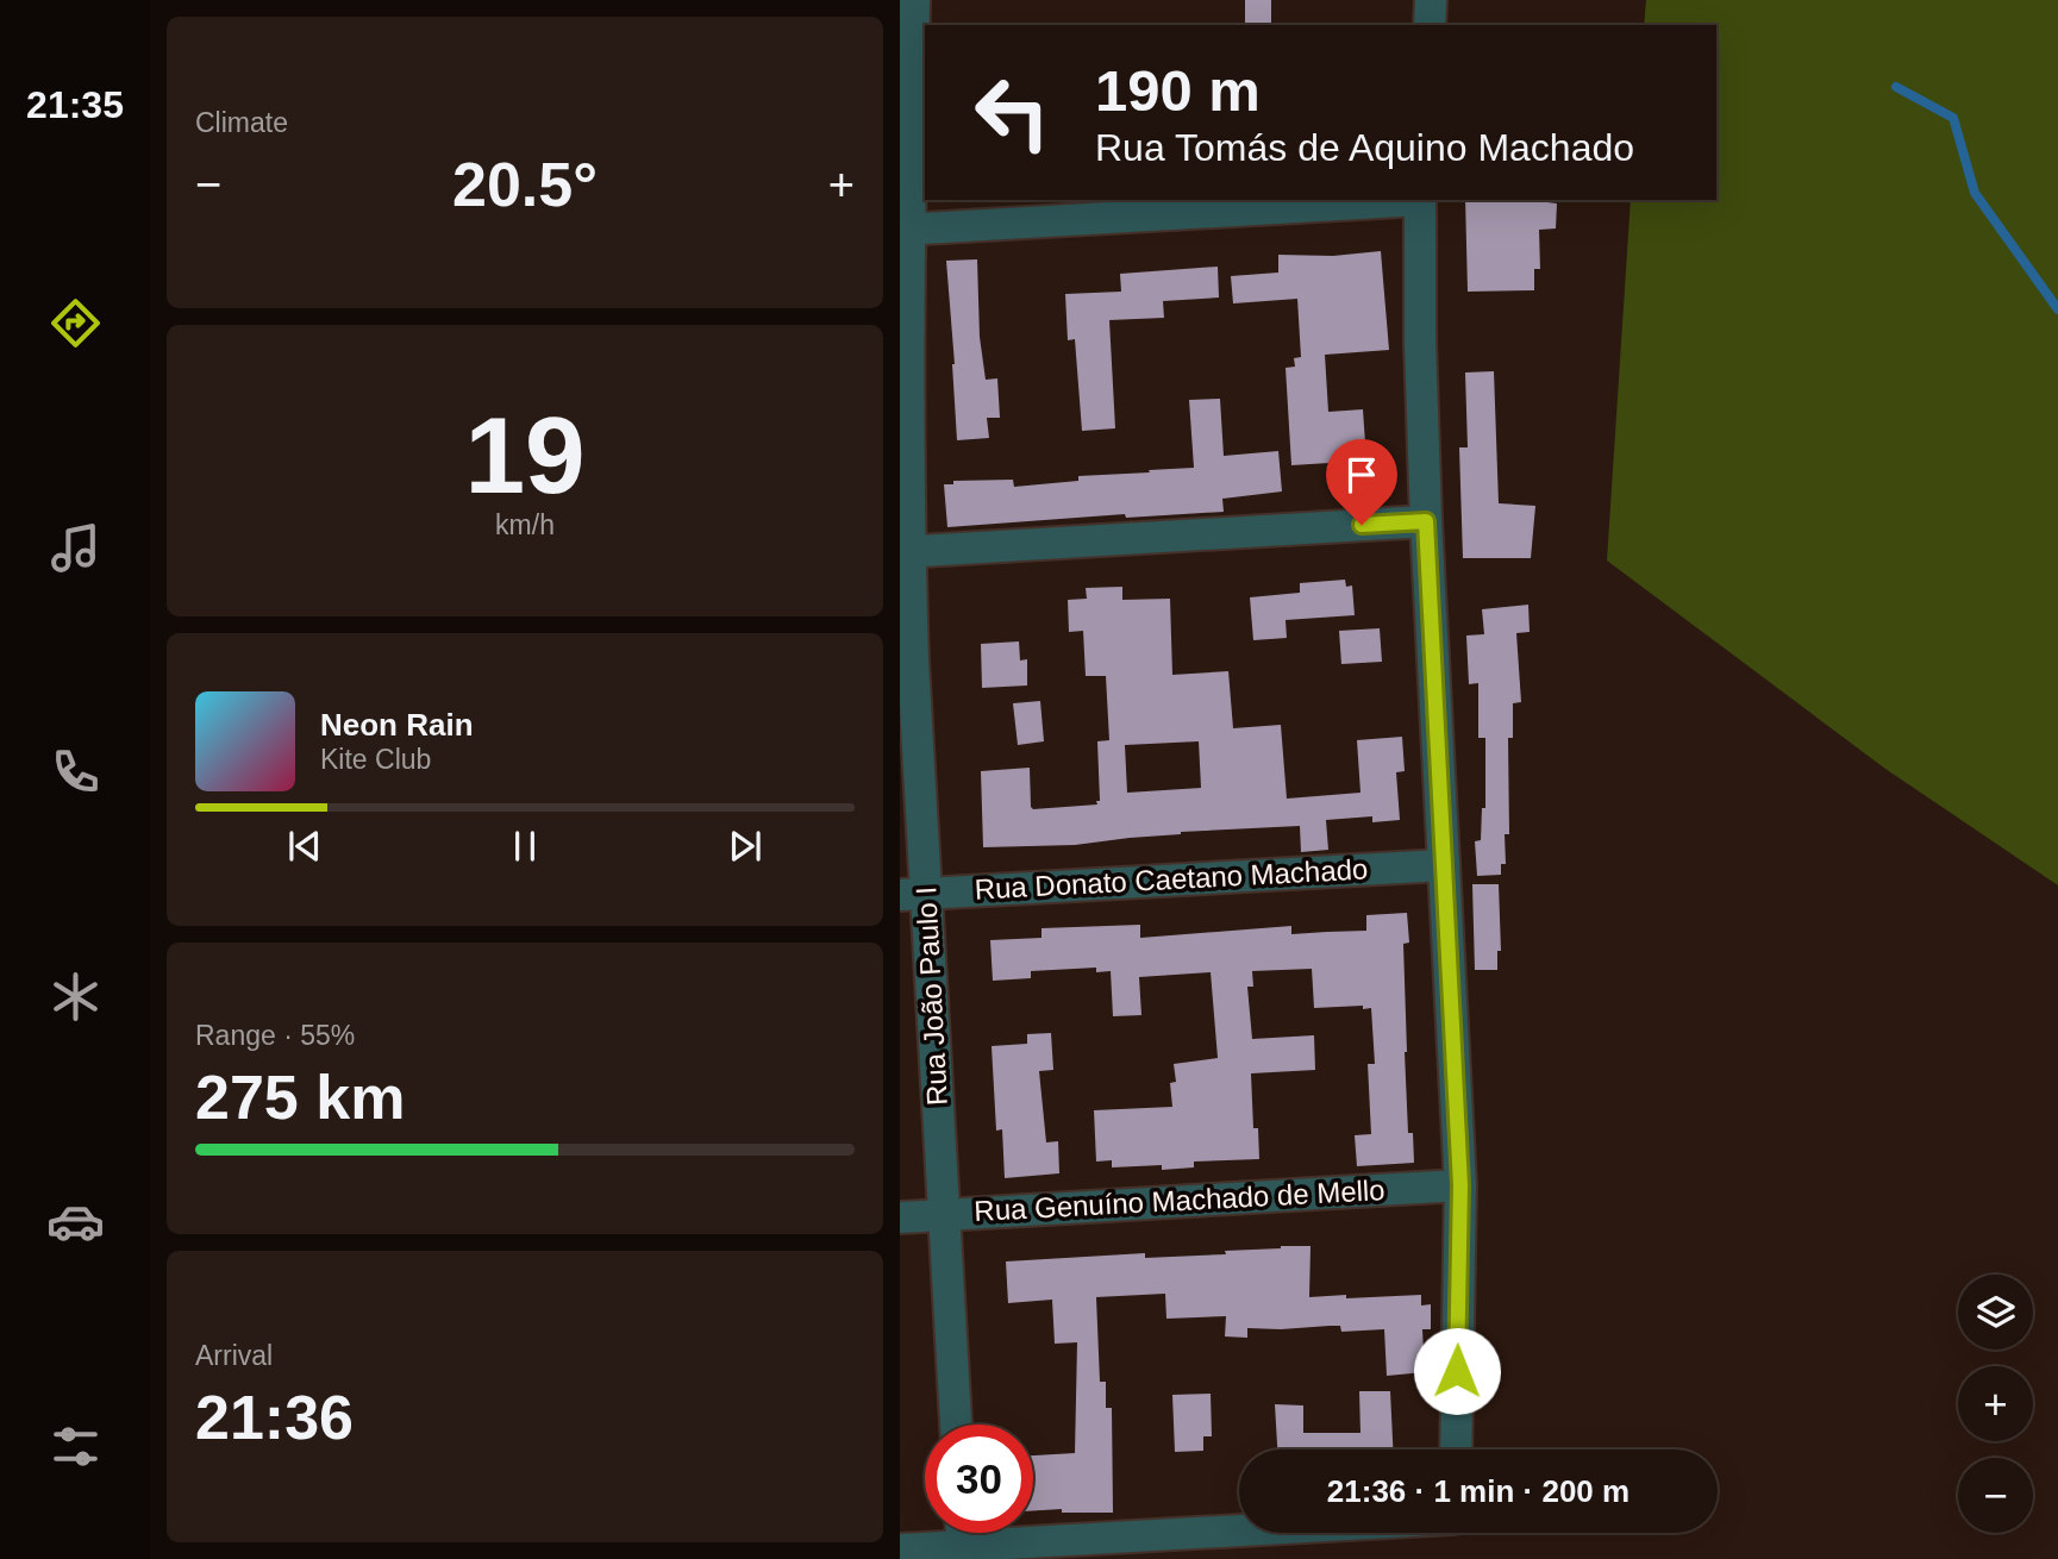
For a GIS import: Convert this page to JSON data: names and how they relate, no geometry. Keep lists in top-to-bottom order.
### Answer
{
  "streets": {
    "street": ["Rua Donato Caetano Machado", "Rua João Paulo I", "Rua Genuíno Machado de Mello"]
  },
  "crossings": [
    ["Rua Donato Caetano Machado", "Rua João Paulo I"],
    ["Rua João Paulo I", "Rua Genuíno Machado de Mello"]
  ],
  "page": {
    "tabs": "21:35",
    "tile": [
      "Climate",
      ["19", "km/h"],
      ["Range · 55%", "275 km"],
      ["Arrival", "21:36"]
    ],
    "turn": ["190 m", "Rua Tomás de Aquino Machado"],
    "heat": ["−", "20.5°", "+"],
    "song": ["Neon Rain", "Kite Club"],
    "map_buttons": ["+", "−"],
    "limit": "30",
    "trip": "21:36 · 1 min · 200 m"
  }
}
